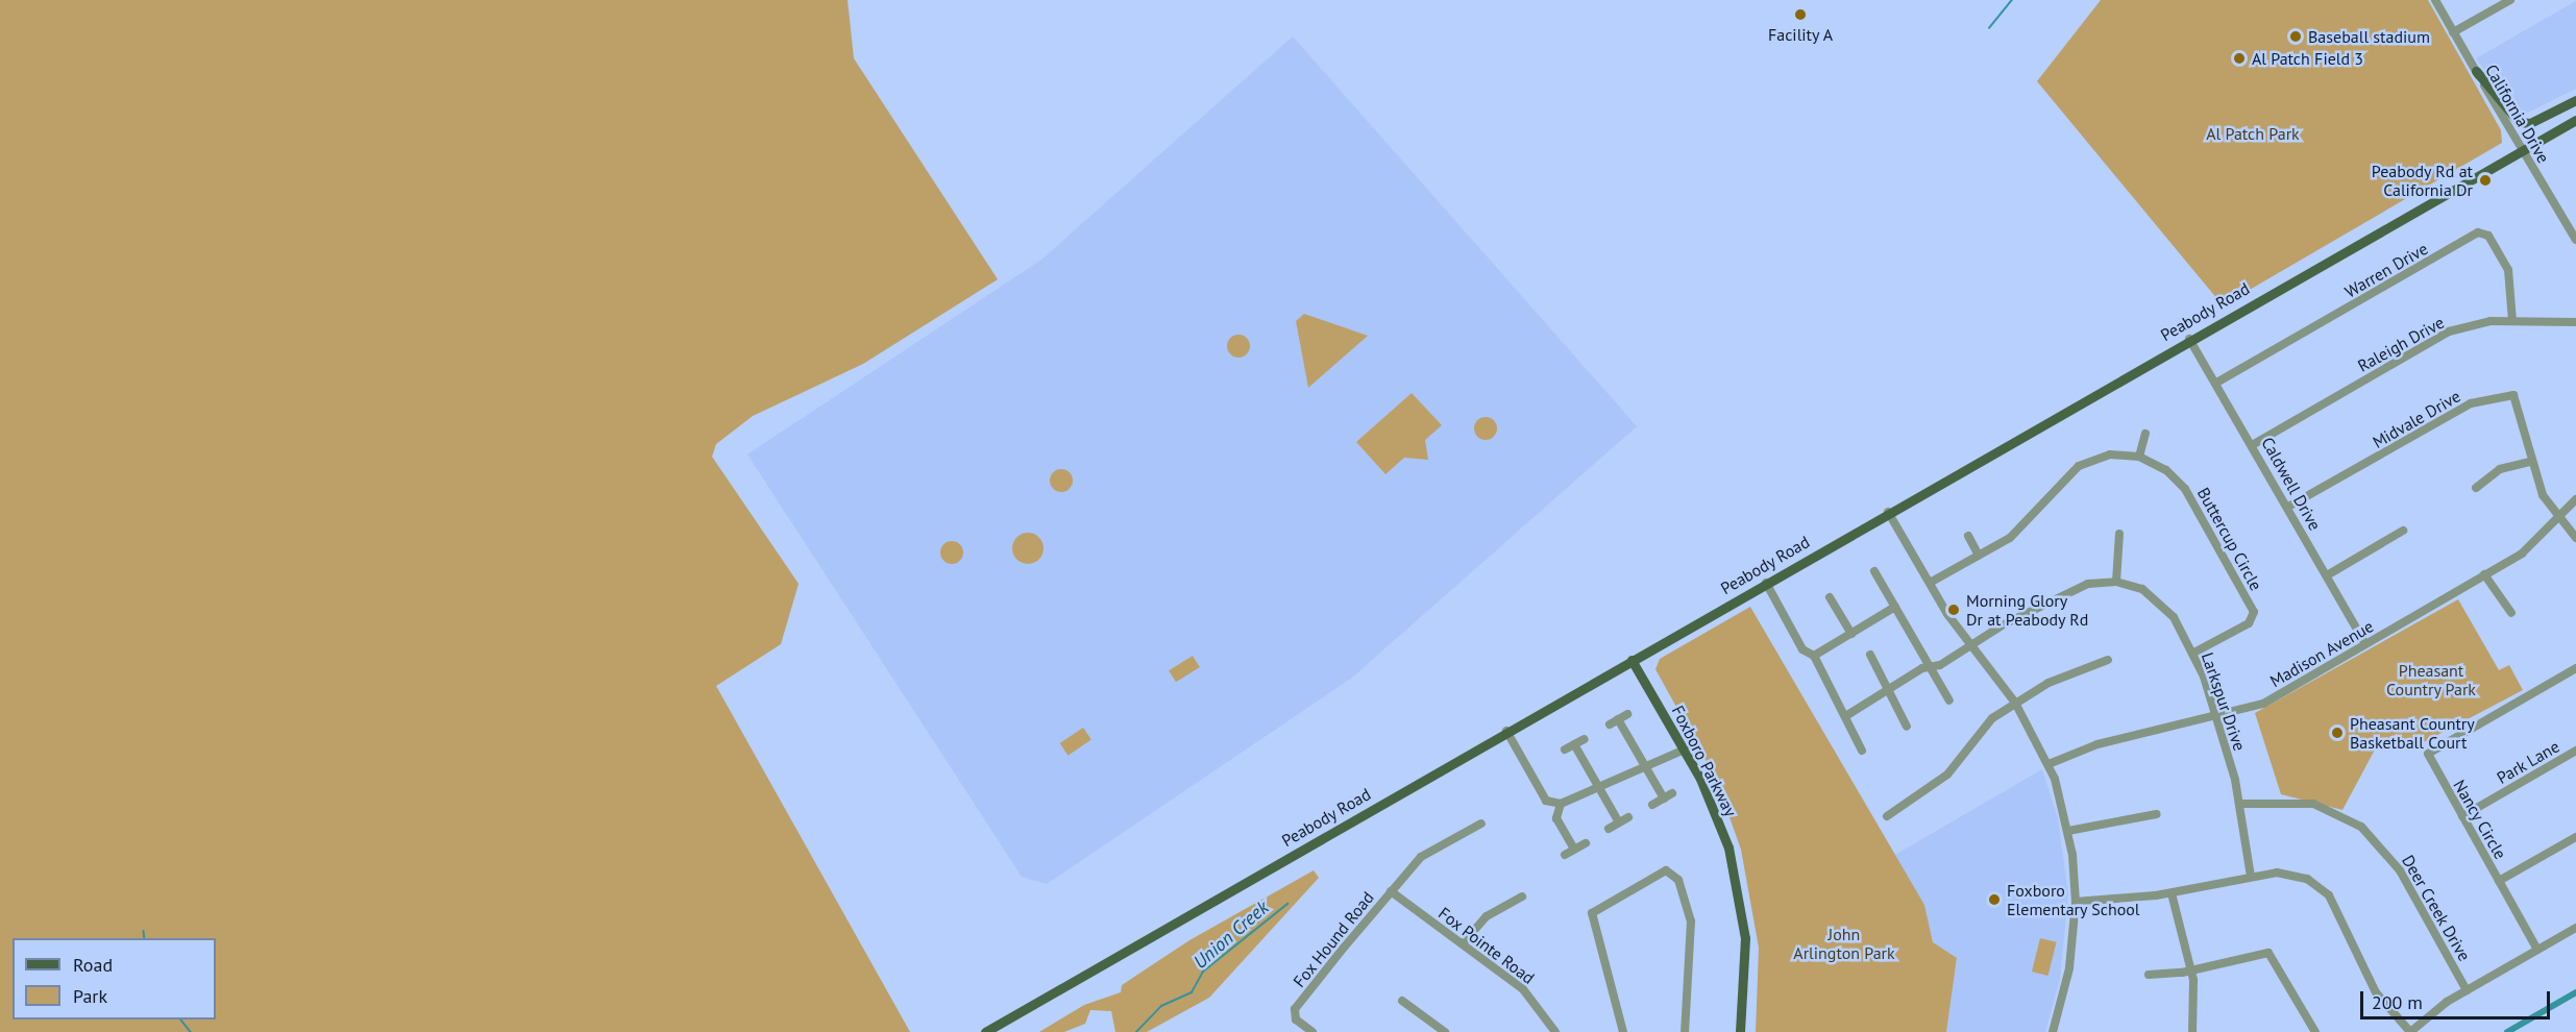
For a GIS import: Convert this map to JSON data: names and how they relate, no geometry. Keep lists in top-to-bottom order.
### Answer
{
  "streets": {
    "main road": ["Peabody Road", "Foxboro Parkway"],
    "street": [
      "California Drive",
      "Warren Drive",
      "Raleigh Drive",
      "Midvale Drive",
      "Caldwell Drive",
      "Buttercup Circle",
      "Madison Avenue",
      "Larkspur Drive",
      "Park Lane",
      "Nancy Circle",
      "Deer Creek Drive",
      "Fox Hound Road",
      "Fox Pointe Road"
    ]
  },
  "crossings": [
    ["California Drive", "Peabody Road"],
    ["Warren Drive", "Raleigh Drive"],
    ["Warren Drive", "Caldwell Drive"],
    ["Peabody Road", "Caldwell Drive"],
    ["Peabody Road", "Foxboro Parkway"],
    ["Raleigh Drive", "Caldwell Drive"],
    ["Midvale Drive", "Caldwell Drive"],
    ["Midvale Drive", "Madison Avenue"],
    ["Caldwell Drive", "Madison Avenue"],
    ["Buttercup Circle", "Larkspur Drive"],
    ["Madison Avenue", "Larkspur Drive"],
    ["Larkspur Drive", "Deer Creek Drive"],
    ["Park Lane", "Nancy Circle"],
    ["Fox Hound Road", "Fox Pointe Road"]
  ],
  "water": ["Union Creek"],
  "parks": ["Al Patch Park", "Pheasant Country Park", "John Arlington Park"],
  "places": [
    "Facility A",
    "Baseball stadium",
    "Al Patch Field 3",
    "Peabody Rd at California Dr",
    "Morning Glory Dr at Peabody Rd",
    "Pheasant Country Basketball Court",
    "Foxboro Elementary School"
  ],
  "legend": ["Road", "Park"],
  "scale_bar": "200 m"
}
